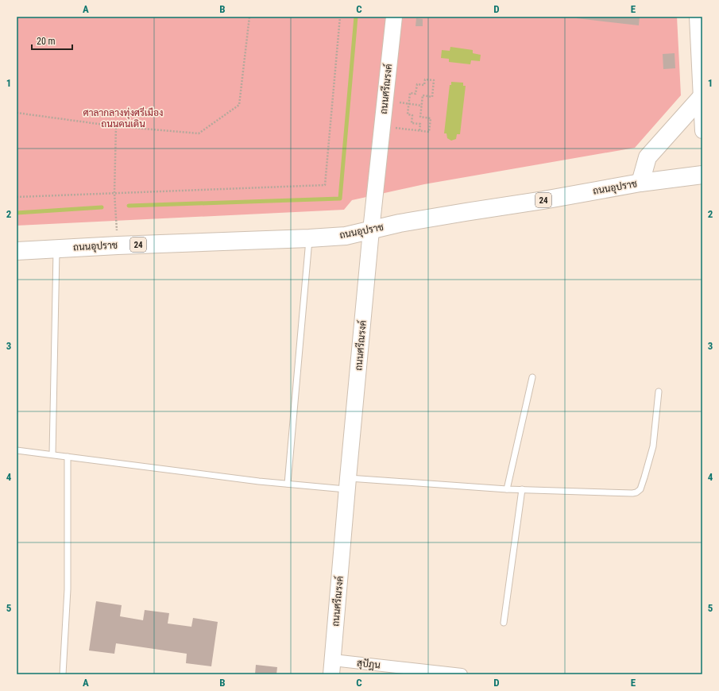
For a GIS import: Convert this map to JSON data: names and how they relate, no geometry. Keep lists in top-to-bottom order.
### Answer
{
  "streets": {
    "main road": ["ถนนศรีณรงค์", "ถนนอุปราช", "24"],
    "street": ["สุปัฎน"]
  },
  "crossings": [
    ["ถนนศรีณรงค์", "ถนนอุปราช"],
    ["ถนนศรีณรงค์", "สุปัฎน"]
  ],
  "parks": ["ศาลากลางทุ่งศรีเมือง ถนนคนเดิน"],
  "scale_bar": "20 m",
  "grid": {
    "columns": [
      "A",
      "B",
      "C",
      "D",
      "E"
    ],
    "rows": [
      "1",
      "2",
      "3",
      "4",
      "5"
    ]
  }
}
